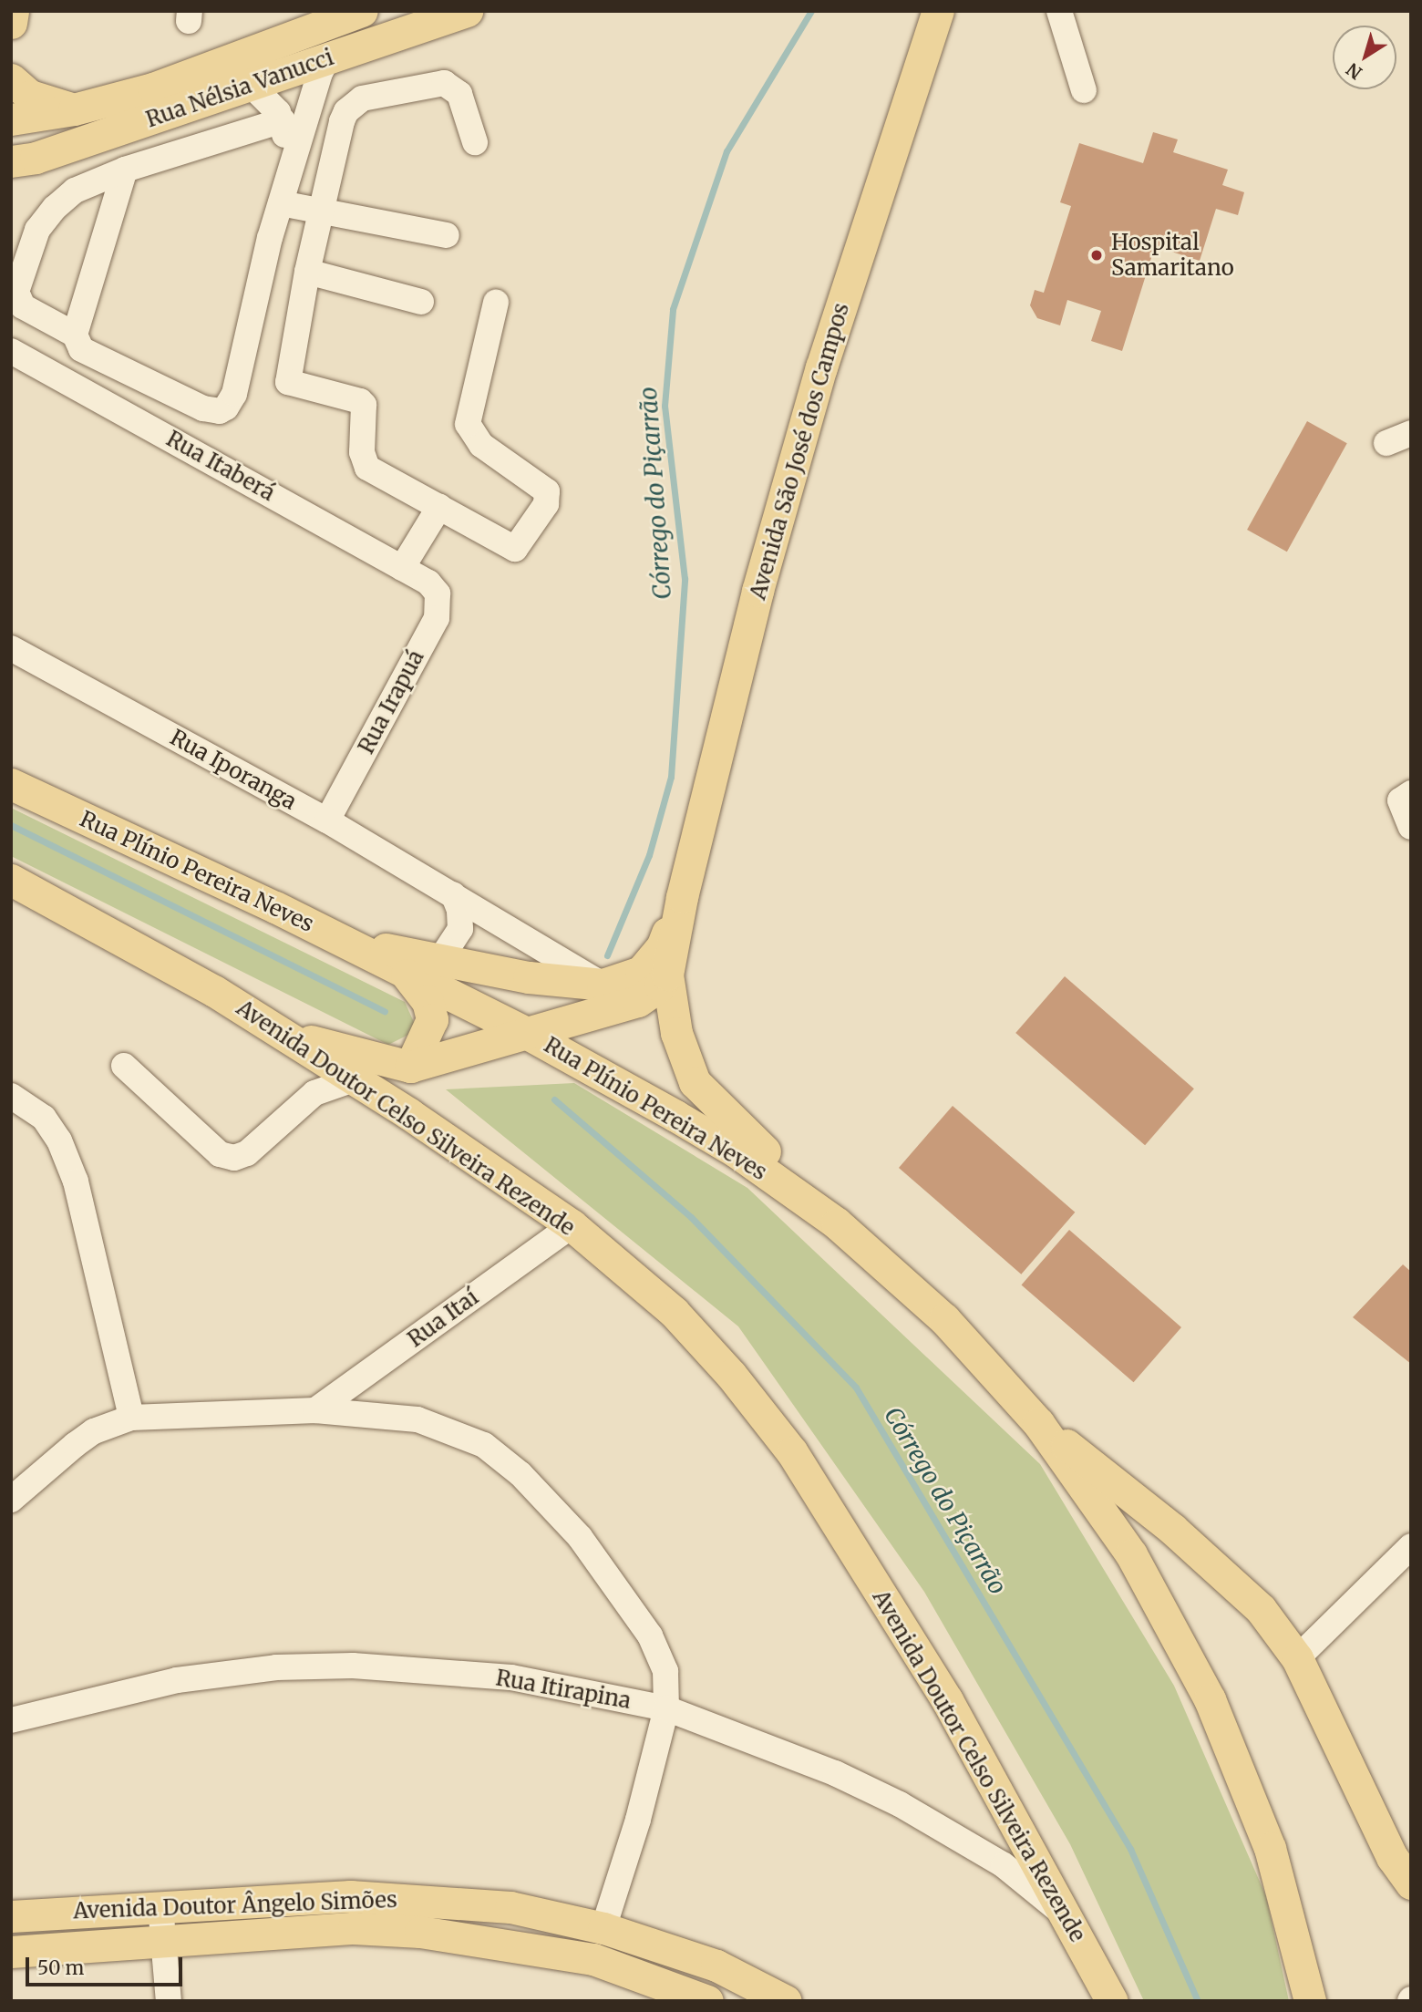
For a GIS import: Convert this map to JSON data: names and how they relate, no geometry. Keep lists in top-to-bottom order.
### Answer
{
  "streets": {
    "main road": [
      "Rua Nélsia Vanucci",
      "Avenida São José dos Campos",
      "Rua Plínio Pereira Neves",
      "Avenida Doutor Celso Silveira Rezende",
      "Avenida Doutor Ângelo Simões"
    ],
    "street": [
      "Rua Itaberá",
      "Rua Irapuá",
      "Rua Iporanga",
      "Rua Itaí",
      "Rua Itirapina"
    ]
  },
  "crossings": [
    ["Avenida São José dos Campos", "Rua Iporanga"],
    ["Avenida São José dos Campos", "Rua Plínio Pereira Neves"],
    ["Rua Itaberá", "Rua Irapuá"],
    ["Rua Irapuá", "Rua Iporanga"],
    ["Avenida Doutor Celso Silveira Rezende", "Rua Itaí"],
    ["Avenida Doutor Celso Silveira Rezende", "Rua Itirapina"]
  ],
  "water": ["Córrego do Piçarrão"],
  "places": ["Hospital Samaritano"],
  "scale_bar": "50 m",
  "north": "bottom left"
}
